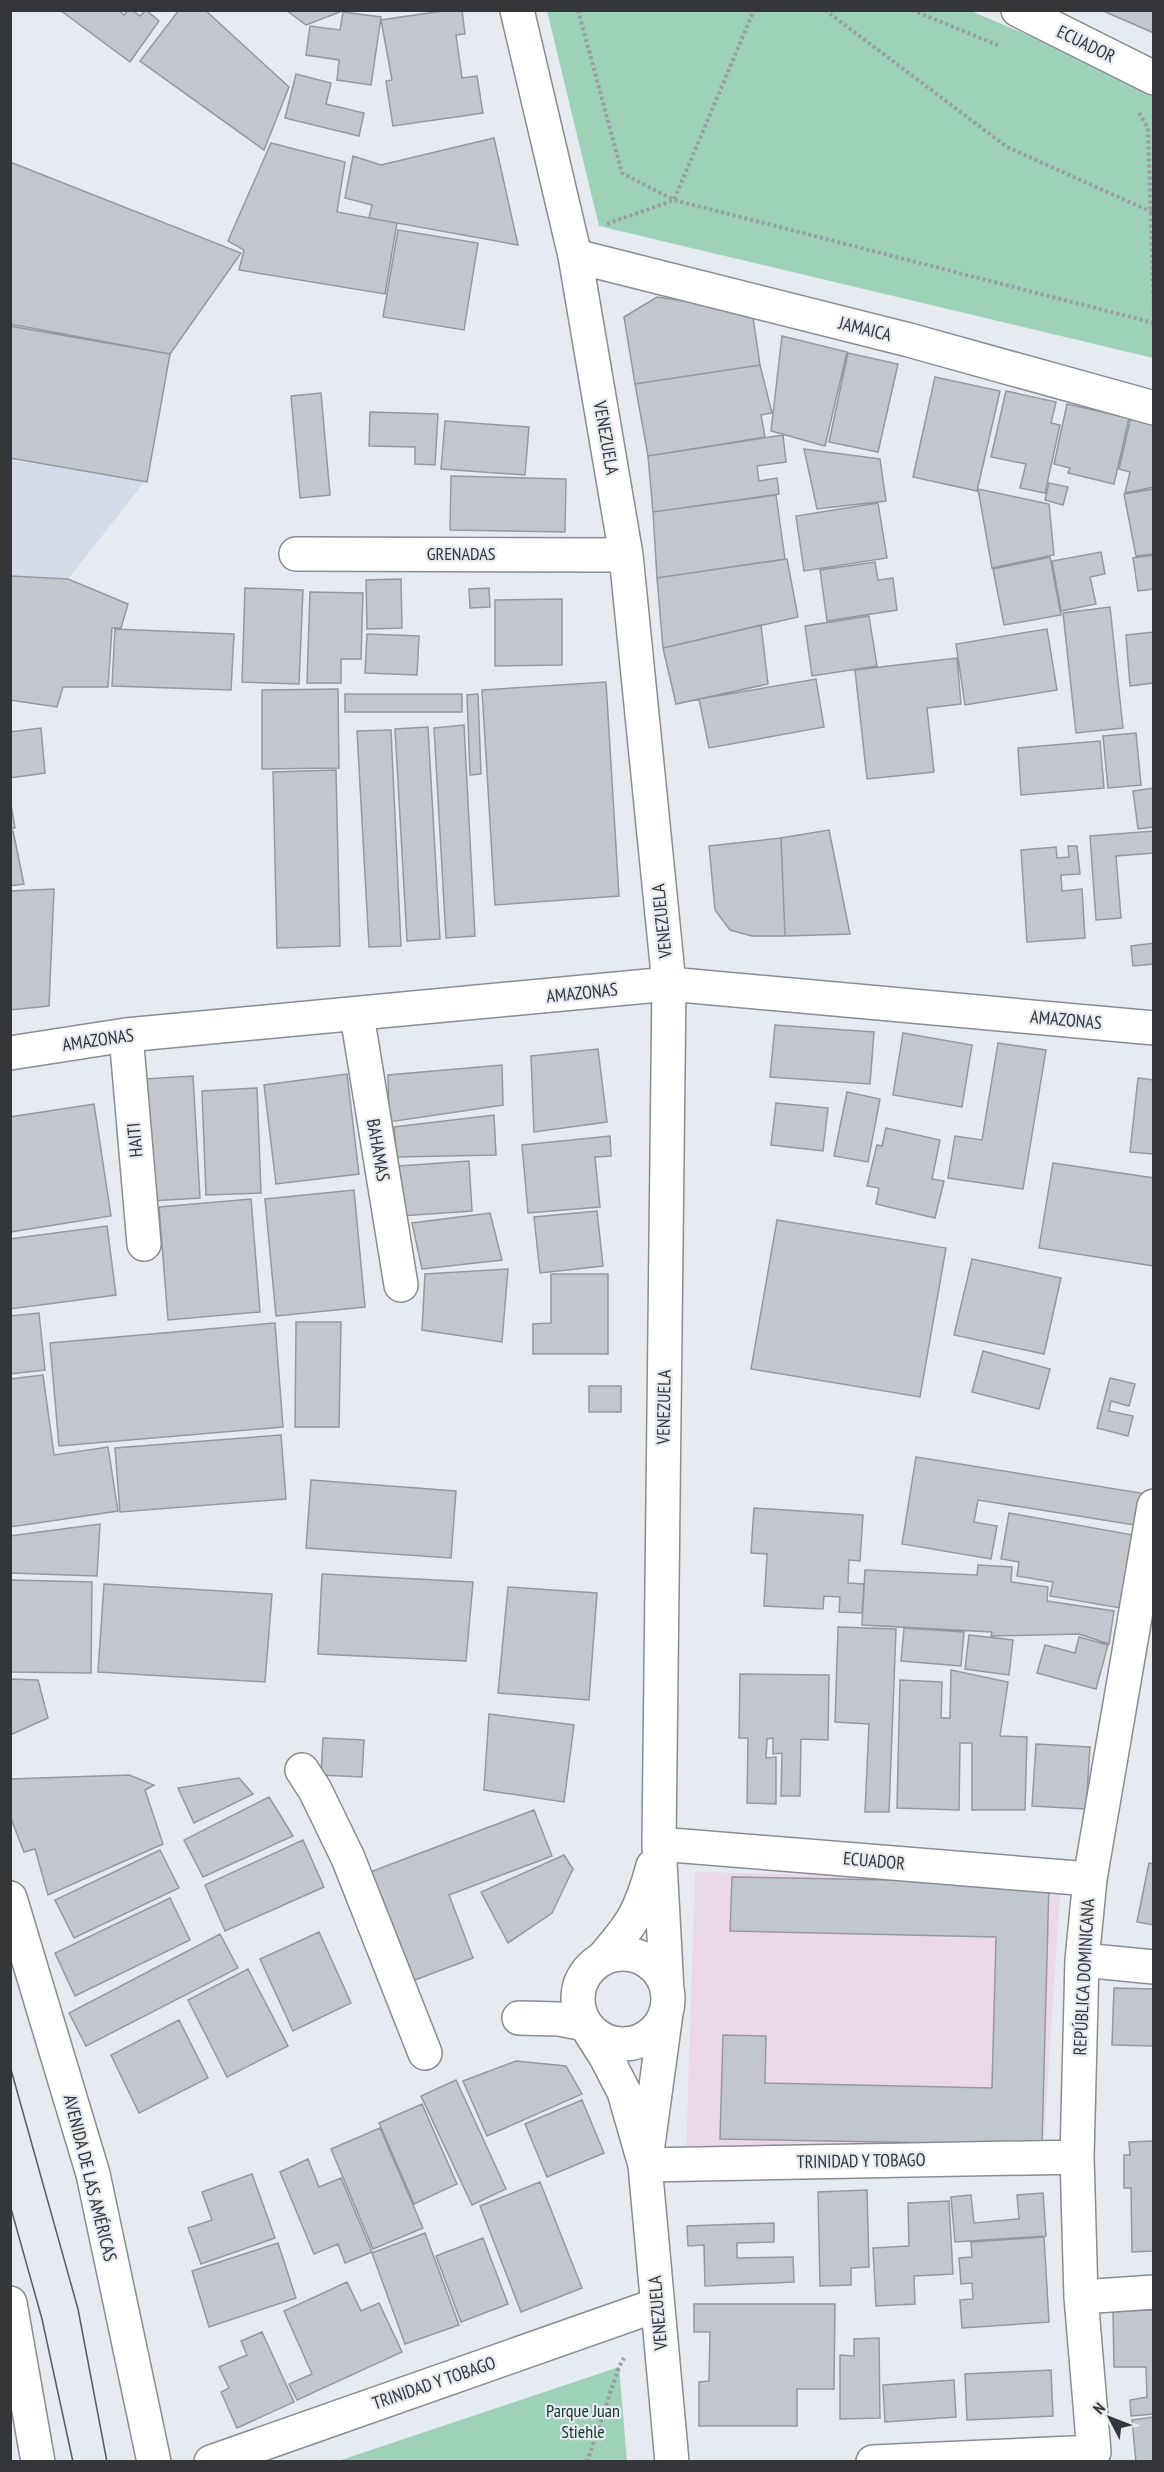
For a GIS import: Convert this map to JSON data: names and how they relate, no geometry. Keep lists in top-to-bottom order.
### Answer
{
  "streets": {
    "street": [
      "ECUADOR",
      "JAMAICA",
      "VENEZUELA",
      "GRENADAS",
      "AMAZONAS",
      "HAITI",
      "BAHAMAS",
      "REPÚBLICA DOMINICANA",
      "TRINIDAD Y TOBAGO",
      "AVENIDA DE LAS AMÉRICAS"
    ]
  },
  "crossings": [
    ["ECUADOR", "VENEZUELA"],
    ["ECUADOR", "REPÚBLICA DOMINICANA"],
    ["JAMAICA", "VENEZUELA"],
    ["VENEZUELA", "GRENADAS"],
    ["VENEZUELA", "AMAZONAS"],
    ["VENEZUELA", "TRINIDAD Y TOBAGO"],
    ["AMAZONAS", "HAITI"],
    ["AMAZONAS", "BAHAMAS"],
    ["REPÚBLICA DOMINICANA", "TRINIDAD Y TOBAGO"]
  ],
  "parks": ["Parque Juan Stiehle"],
  "north": "top left"
}
